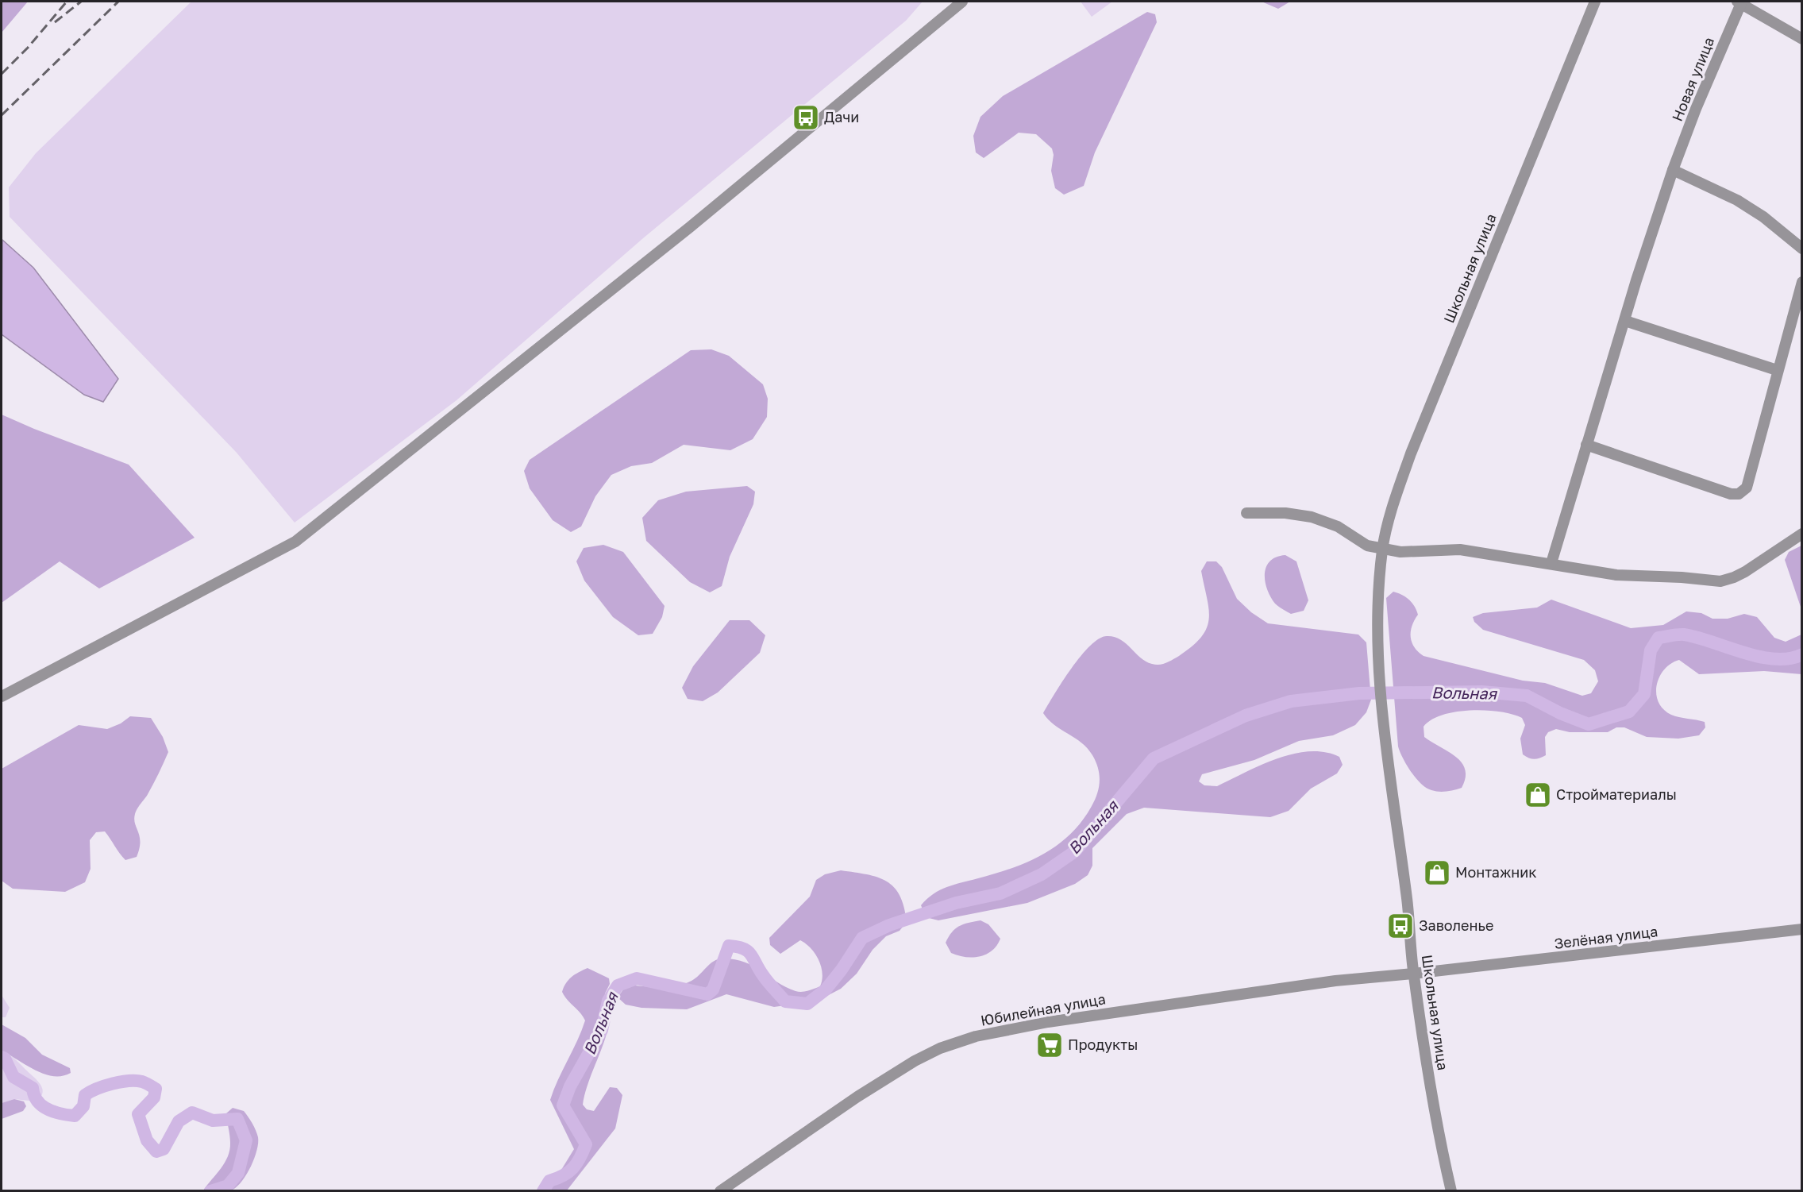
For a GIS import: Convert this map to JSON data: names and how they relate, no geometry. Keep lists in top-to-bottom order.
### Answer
{
  "streets": {
    "street": [
      "Новая улица",
      "Школьная улица",
      "Зелёная улица",
      "Юбилейная улица"
    ]
  },
  "crossings": [
    ["Школьная улица", "Зелёная улица"],
    ["Школьная улица", "Юбилейная улица"],
    ["Зелёная улица", "Юбилейная улица"]
  ],
  "water": ["Вольная"],
  "places": {
    "bus stop": ["Дачи", "Заволенье"],
    "shop": ["Стройматериалы", "Монтажник"],
    "supermarket": ["Продукты"]
  }
}
